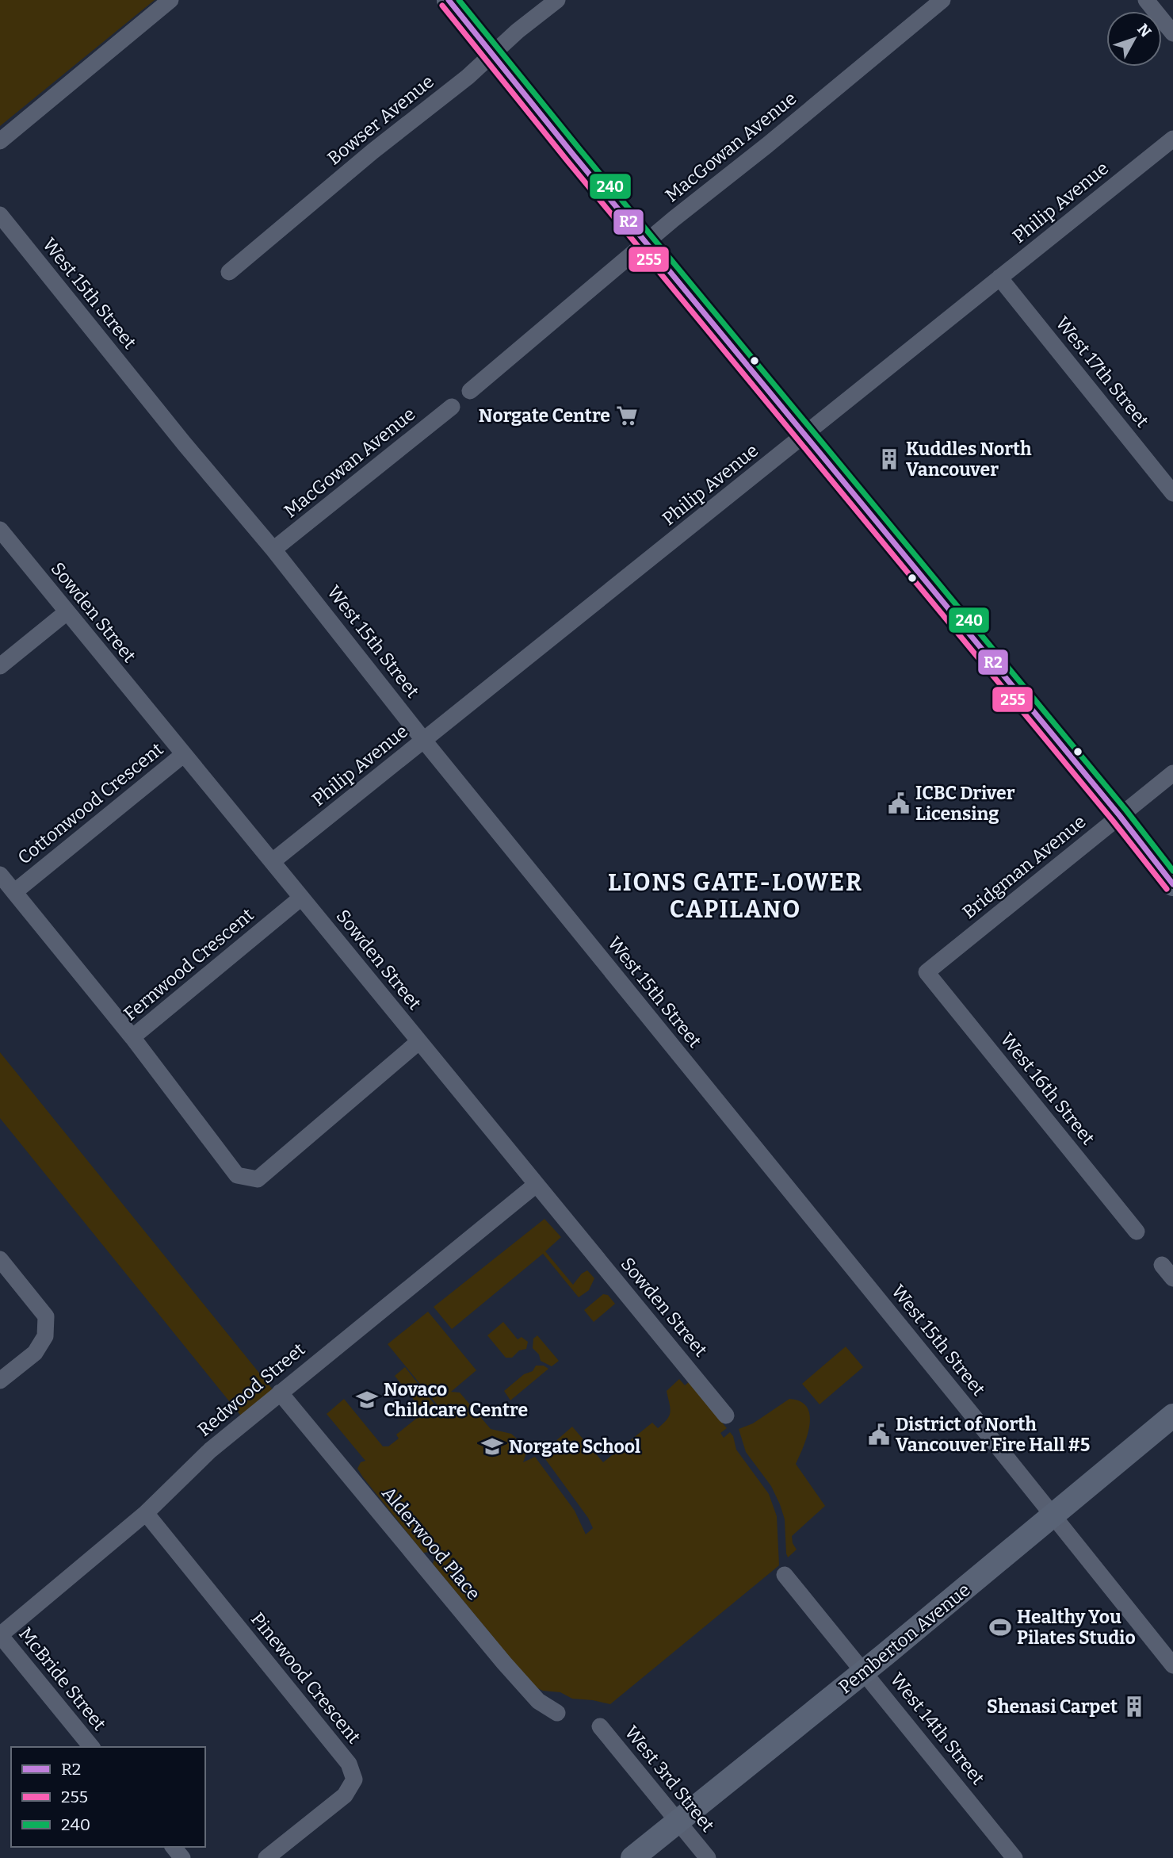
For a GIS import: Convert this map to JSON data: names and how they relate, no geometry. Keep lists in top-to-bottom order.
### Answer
{
  "streets": {
    "main road": ["Pemberton Avenue"],
    "street": [
      "Bowser Avenue",
      "MacGowan Avenue",
      "Philip Avenue",
      "West 15th Street",
      "West 17th Street",
      "Sowden Street",
      "Cottonwood Crescent",
      "Bridgman Avenue",
      "Fernwood Crescent",
      "West 16th Street",
      "Redwood Street",
      "Alderwood Place",
      "Pinewood Crescent",
      "McBride Street",
      "West 14th Street",
      "West 3rd Street"
    ]
  },
  "crossings": [
    ["MacGowan Avenue", "West 15th Street"],
    ["Philip Avenue", "West 15th Street"],
    ["Philip Avenue", "West 17th Street"],
    ["Philip Avenue", "Sowden Street"],
    ["West 15th Street", "Pemberton Avenue"],
    ["Sowden Street", "Cottonwood Crescent"],
    ["Sowden Street", "Fernwood Crescent"],
    ["Sowden Street", "Redwood Street"],
    ["Bridgman Avenue", "West 16th Street"],
    ["Redwood Street", "Alderwood Place"],
    ["Redwood Street", "Pinewood Crescent"],
    ["Redwood Street", "McBride Street"],
    ["Pemberton Avenue", "West 14th Street"],
    ["Pemberton Avenue", "West 3rd Street"]
  ],
  "districts": ["LIONS GATE-LOWER CAPILANO"],
  "places": {
    "supermarket": ["Norgate Centre"],
    "building": ["Kuddles North Vancouver", "Shenasi Carpet"],
    "public building": ["ICBC Driver Licensing", "District of North Vancouver Fire Hall #5"],
    "school or university": ["Novaco Childcare Centre", "Norgate School"],
    "sports": ["Healthy You Pilates Studio"]
  },
  "lines": ["transit line R2", "transit line 240", "transit line 255"],
  "legend": ["R2", "255", "240"],
  "north": "top right"
}
